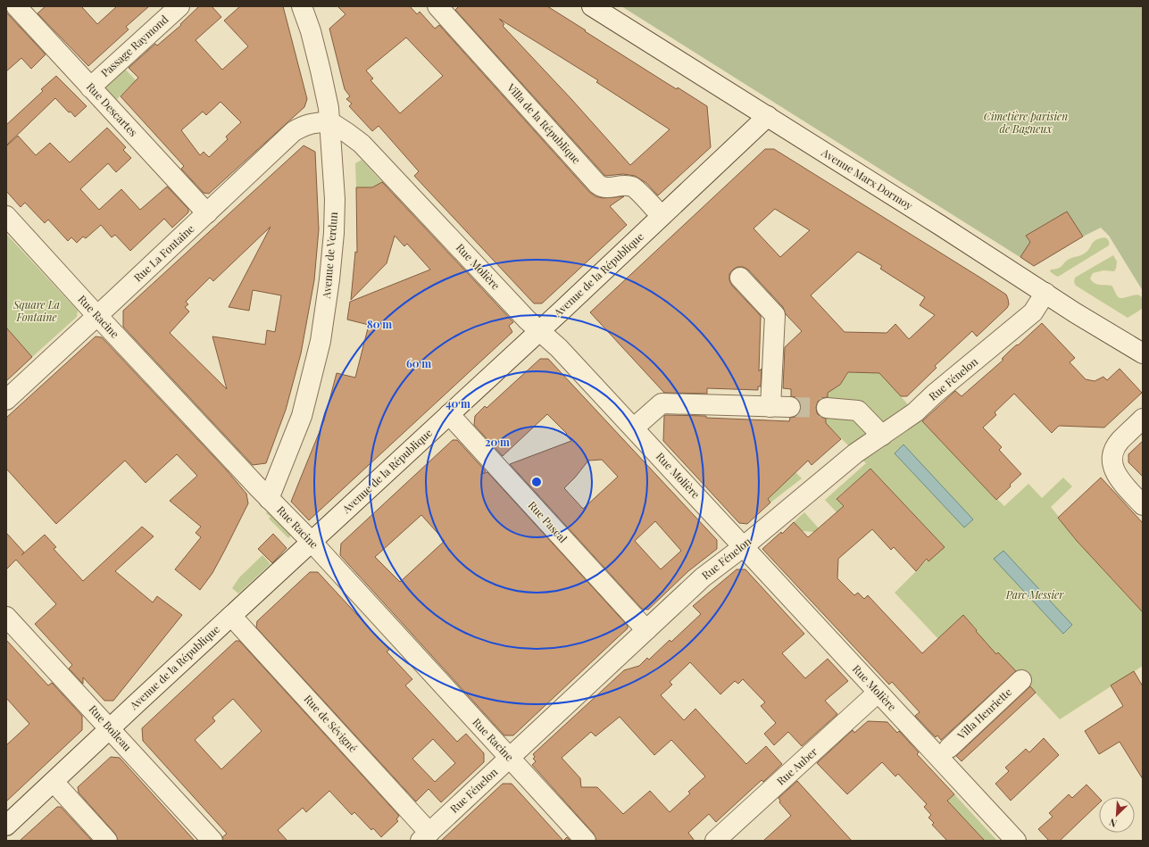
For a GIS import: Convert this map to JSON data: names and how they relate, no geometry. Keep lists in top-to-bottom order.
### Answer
{
  "streets": {
    "street": [
      "Passage Raymond",
      "Rue Descartes",
      "Villa de la République",
      "Avenue Marx Dormoy",
      "Rue La Fontaine",
      "Avenue de Verdun",
      "Rue Molière",
      "Avenue de la République",
      "Rue Racine",
      "Rue Fénelon",
      "Rue Pascal",
      "Villa Henriette",
      "Rue de Sévigné",
      "Rue Boileau",
      "Rue Auber"
    ]
  },
  "crossings": [
    ["Passage Raymond", "Rue Descartes"],
    ["Rue Descartes", "Rue La Fontaine"],
    ["Villa de la République", "Avenue de la République"],
    ["Avenue Marx Dormoy", "Avenue de la République"],
    ["Avenue Marx Dormoy", "Rue Fénelon"],
    ["Rue La Fontaine", "Avenue de Verdun"],
    ["Rue La Fontaine", "Rue Molière"],
    ["Rue La Fontaine", "Rue Racine"],
    ["Avenue de Verdun", "Rue Molière"],
    ["Avenue de Verdun", "Rue Racine"],
    ["Rue Molière", "Avenue de la République"],
    ["Rue Molière", "Rue Fénelon"],
    ["Rue Molière", "Rue Auber"],
    ["Avenue de la République", "Rue Racine"],
    ["Avenue de la République", "Rue Pascal"],
    ["Avenue de la République", "Rue de Sévigné"],
    ["Avenue de la République", "Rue Boileau"],
    ["Rue Racine", "Rue Fénelon"],
    ["Rue Fénelon", "Rue Pascal"],
    ["Rue Fénelon", "Rue de Sévigné"]
  ],
  "parks": ["Cimetière parisien de Bagneux", "Square La Fontaine", "Parc Messier"],
  "north": "bottom left",
  "rings": [
    "80 m",
    "60 m",
    "40 m",
    "20 m"
  ]
}
